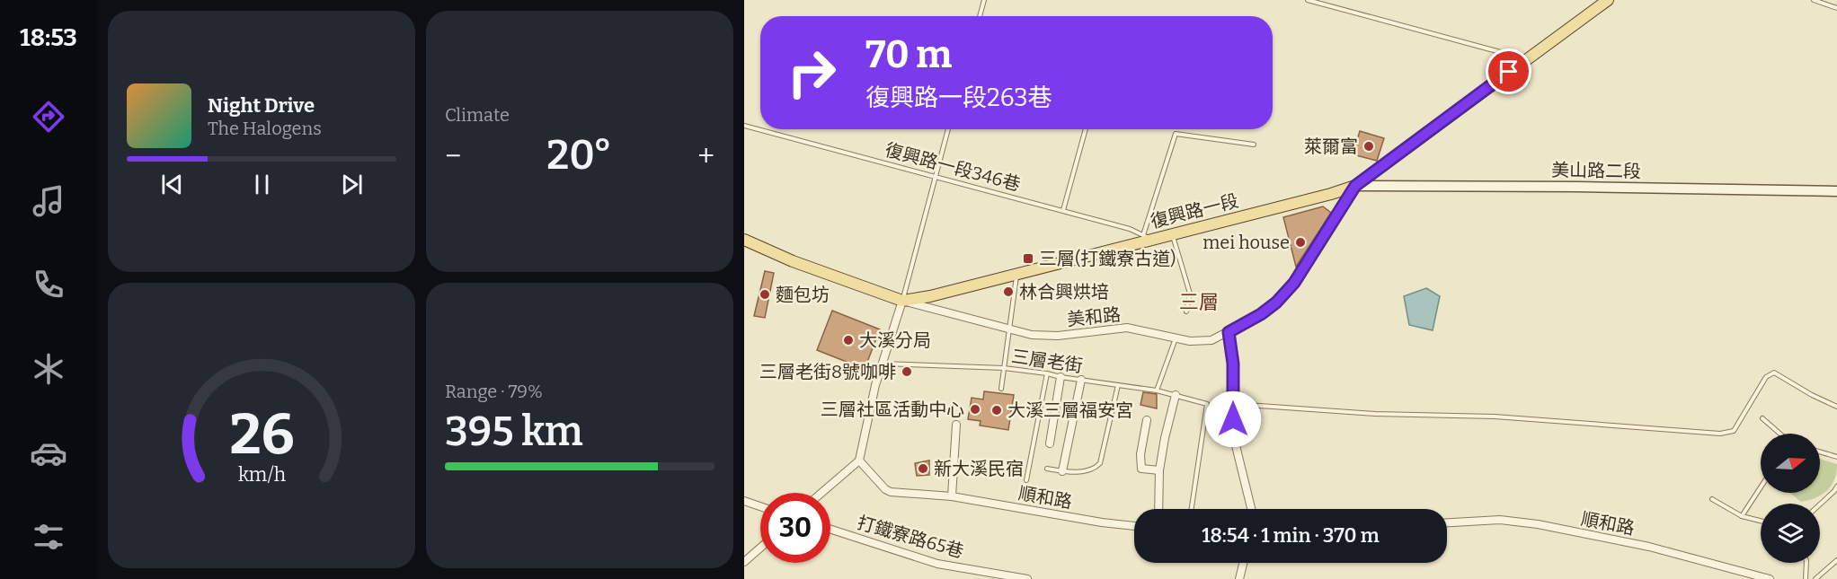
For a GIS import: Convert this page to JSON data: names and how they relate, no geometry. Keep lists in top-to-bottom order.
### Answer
{
  "streets": {
    "main road": ["復興路一段"],
    "street": [
      "美山路二段",
      "美和路",
      "順和路",
      "打鐵寮路65巷"
    ],
    "lane": ["復興路一段346巷", "三層老街"]
  },
  "crossings": [
    ["復興路一段346巷", "復興路一段"],
    ["美山路二段", "復興路一段"],
    ["美山路二段", "美和路"],
    ["復興路一段", "美和路"]
  ],
  "districts": ["三層"],
  "places": {
    "other": [
      "萊爾富",
      "mei house",
      "林合興烘培",
      "麵包坊",
      "大溪分局",
      "三層老街8號咖啡",
      "三層社區活動中心",
      "大溪三層福安宮",
      "新大溪民宿"
    ],
    "transit": ["三層(打鐵寮古道)"]
  },
  "north": "right",
  "page": {
    "tabs": "18:53",
    "tile": [
      "Climate",
      ["Range · 79%", "395 km"]
    ],
    "turn": ["70 m", "復興路一段263巷"],
    "song": ["Night Drive", "The Halogens"],
    "heat": ["−", "20°", "+"],
    "limit": "30",
    "trip": "18:54 · 1 min · 370 m",
    "gauge": ["26", "km/h"]
  }
}
